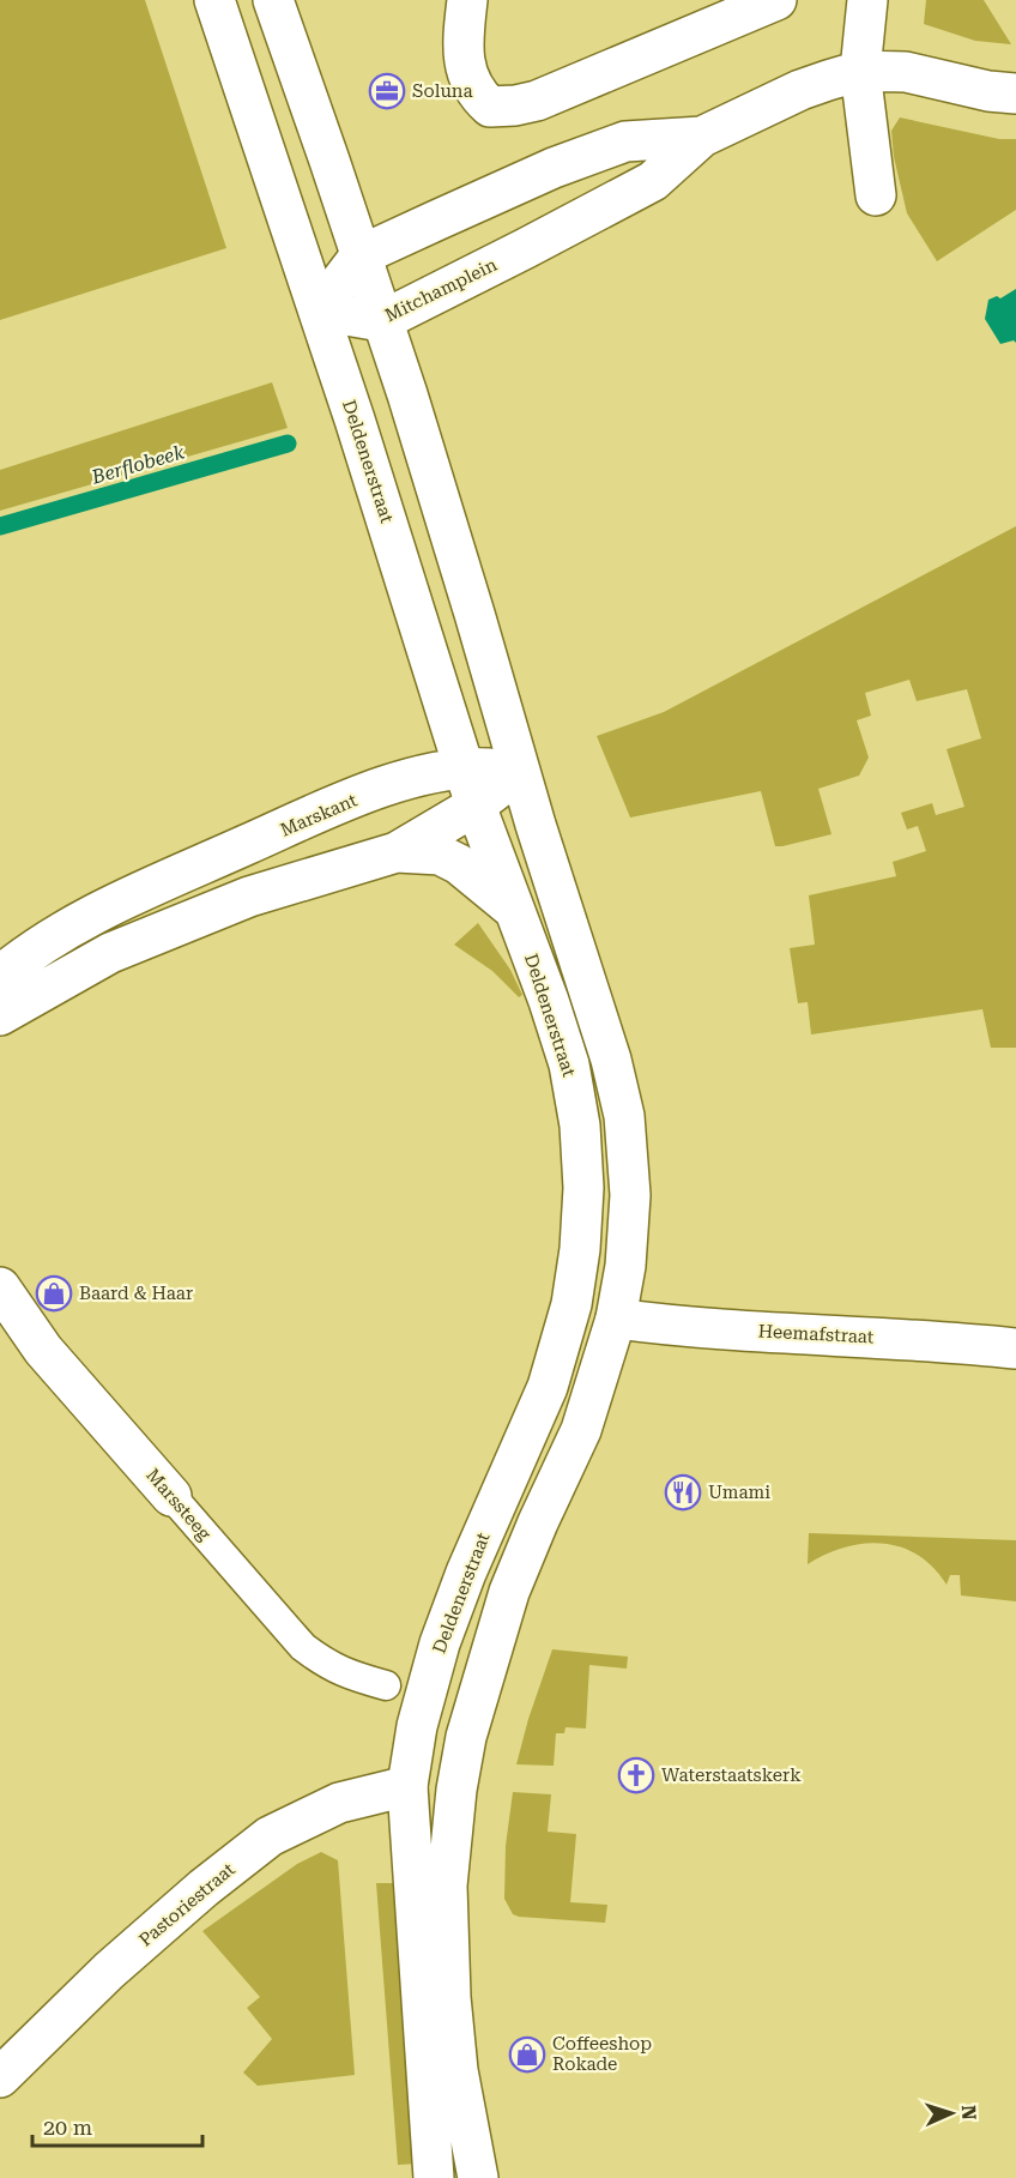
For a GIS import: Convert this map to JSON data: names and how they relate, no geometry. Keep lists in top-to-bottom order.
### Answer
{
  "streets": {
    "main road": [
      "Mitchamplein",
      "Deldenerstraat",
      "Marskant",
      "Heemafstraat",
      "Marssteeg",
      "Pastoriestraat"
    ]
  },
  "crossings": [
    ["Mitchamplein", "Deldenerstraat"],
    ["Deldenerstraat", "Marskant"],
    ["Deldenerstraat", "Pastoriestraat"]
  ],
  "water": ["Berflobeek"],
  "places": {
    "office": ["Soluna"],
    "shop": ["Baard & Haar", "Coffeeshop Rokade"],
    "restaurant": ["Umami"],
    "church": ["Waterstaatskerk"]
  },
  "scale_bar": "20 m",
  "north": "right"
}
